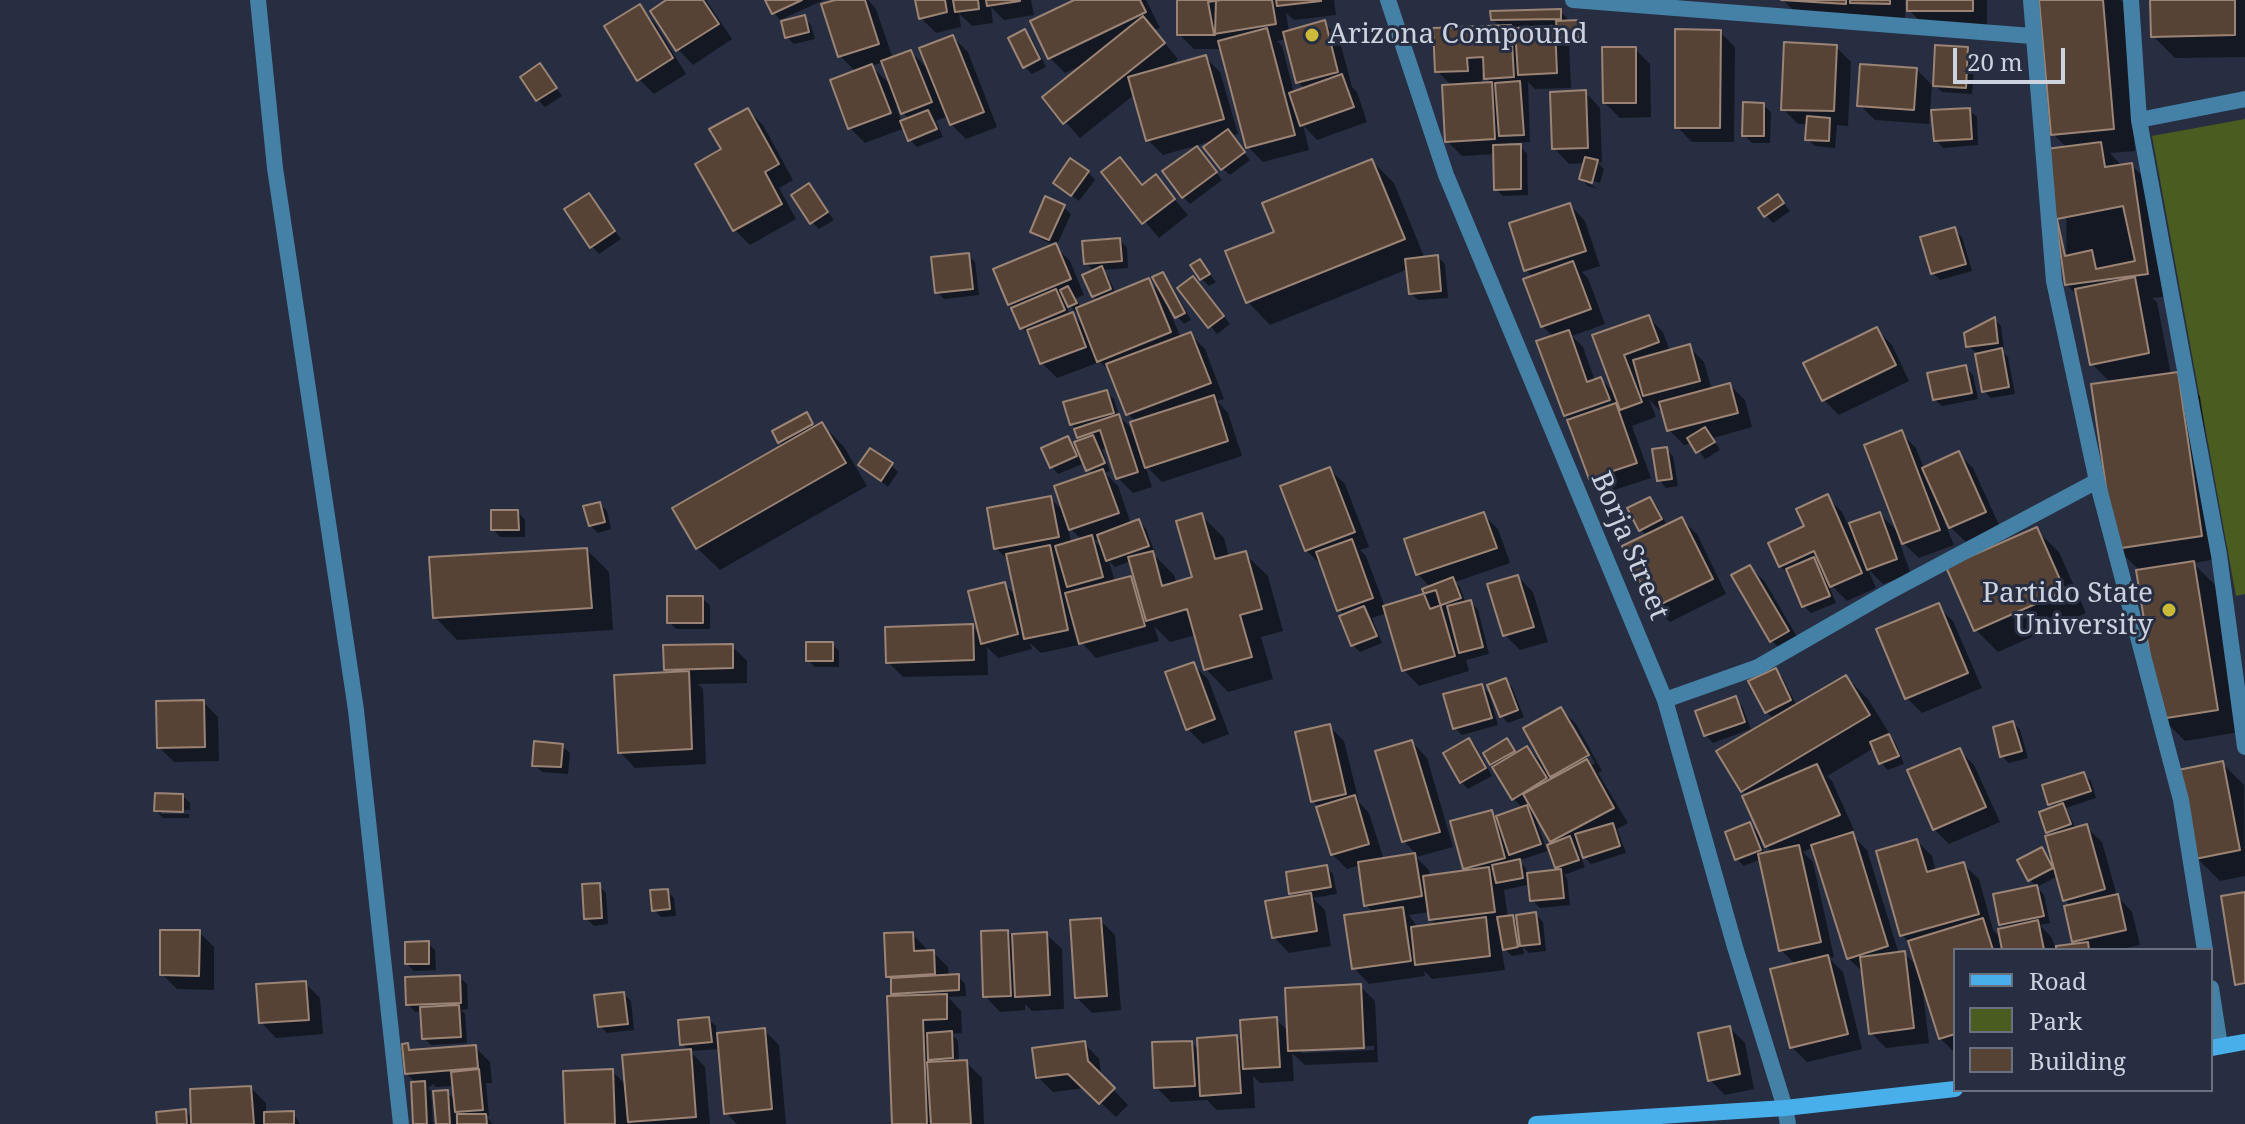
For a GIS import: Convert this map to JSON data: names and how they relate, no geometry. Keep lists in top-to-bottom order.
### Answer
{
  "streets": {
    "street": ["Borja Street"]
  },
  "places": ["Arizona Compound", "Partido State University"],
  "legend": ["Road", "Park", "Building"],
  "scale_bar": "20 m"
}
